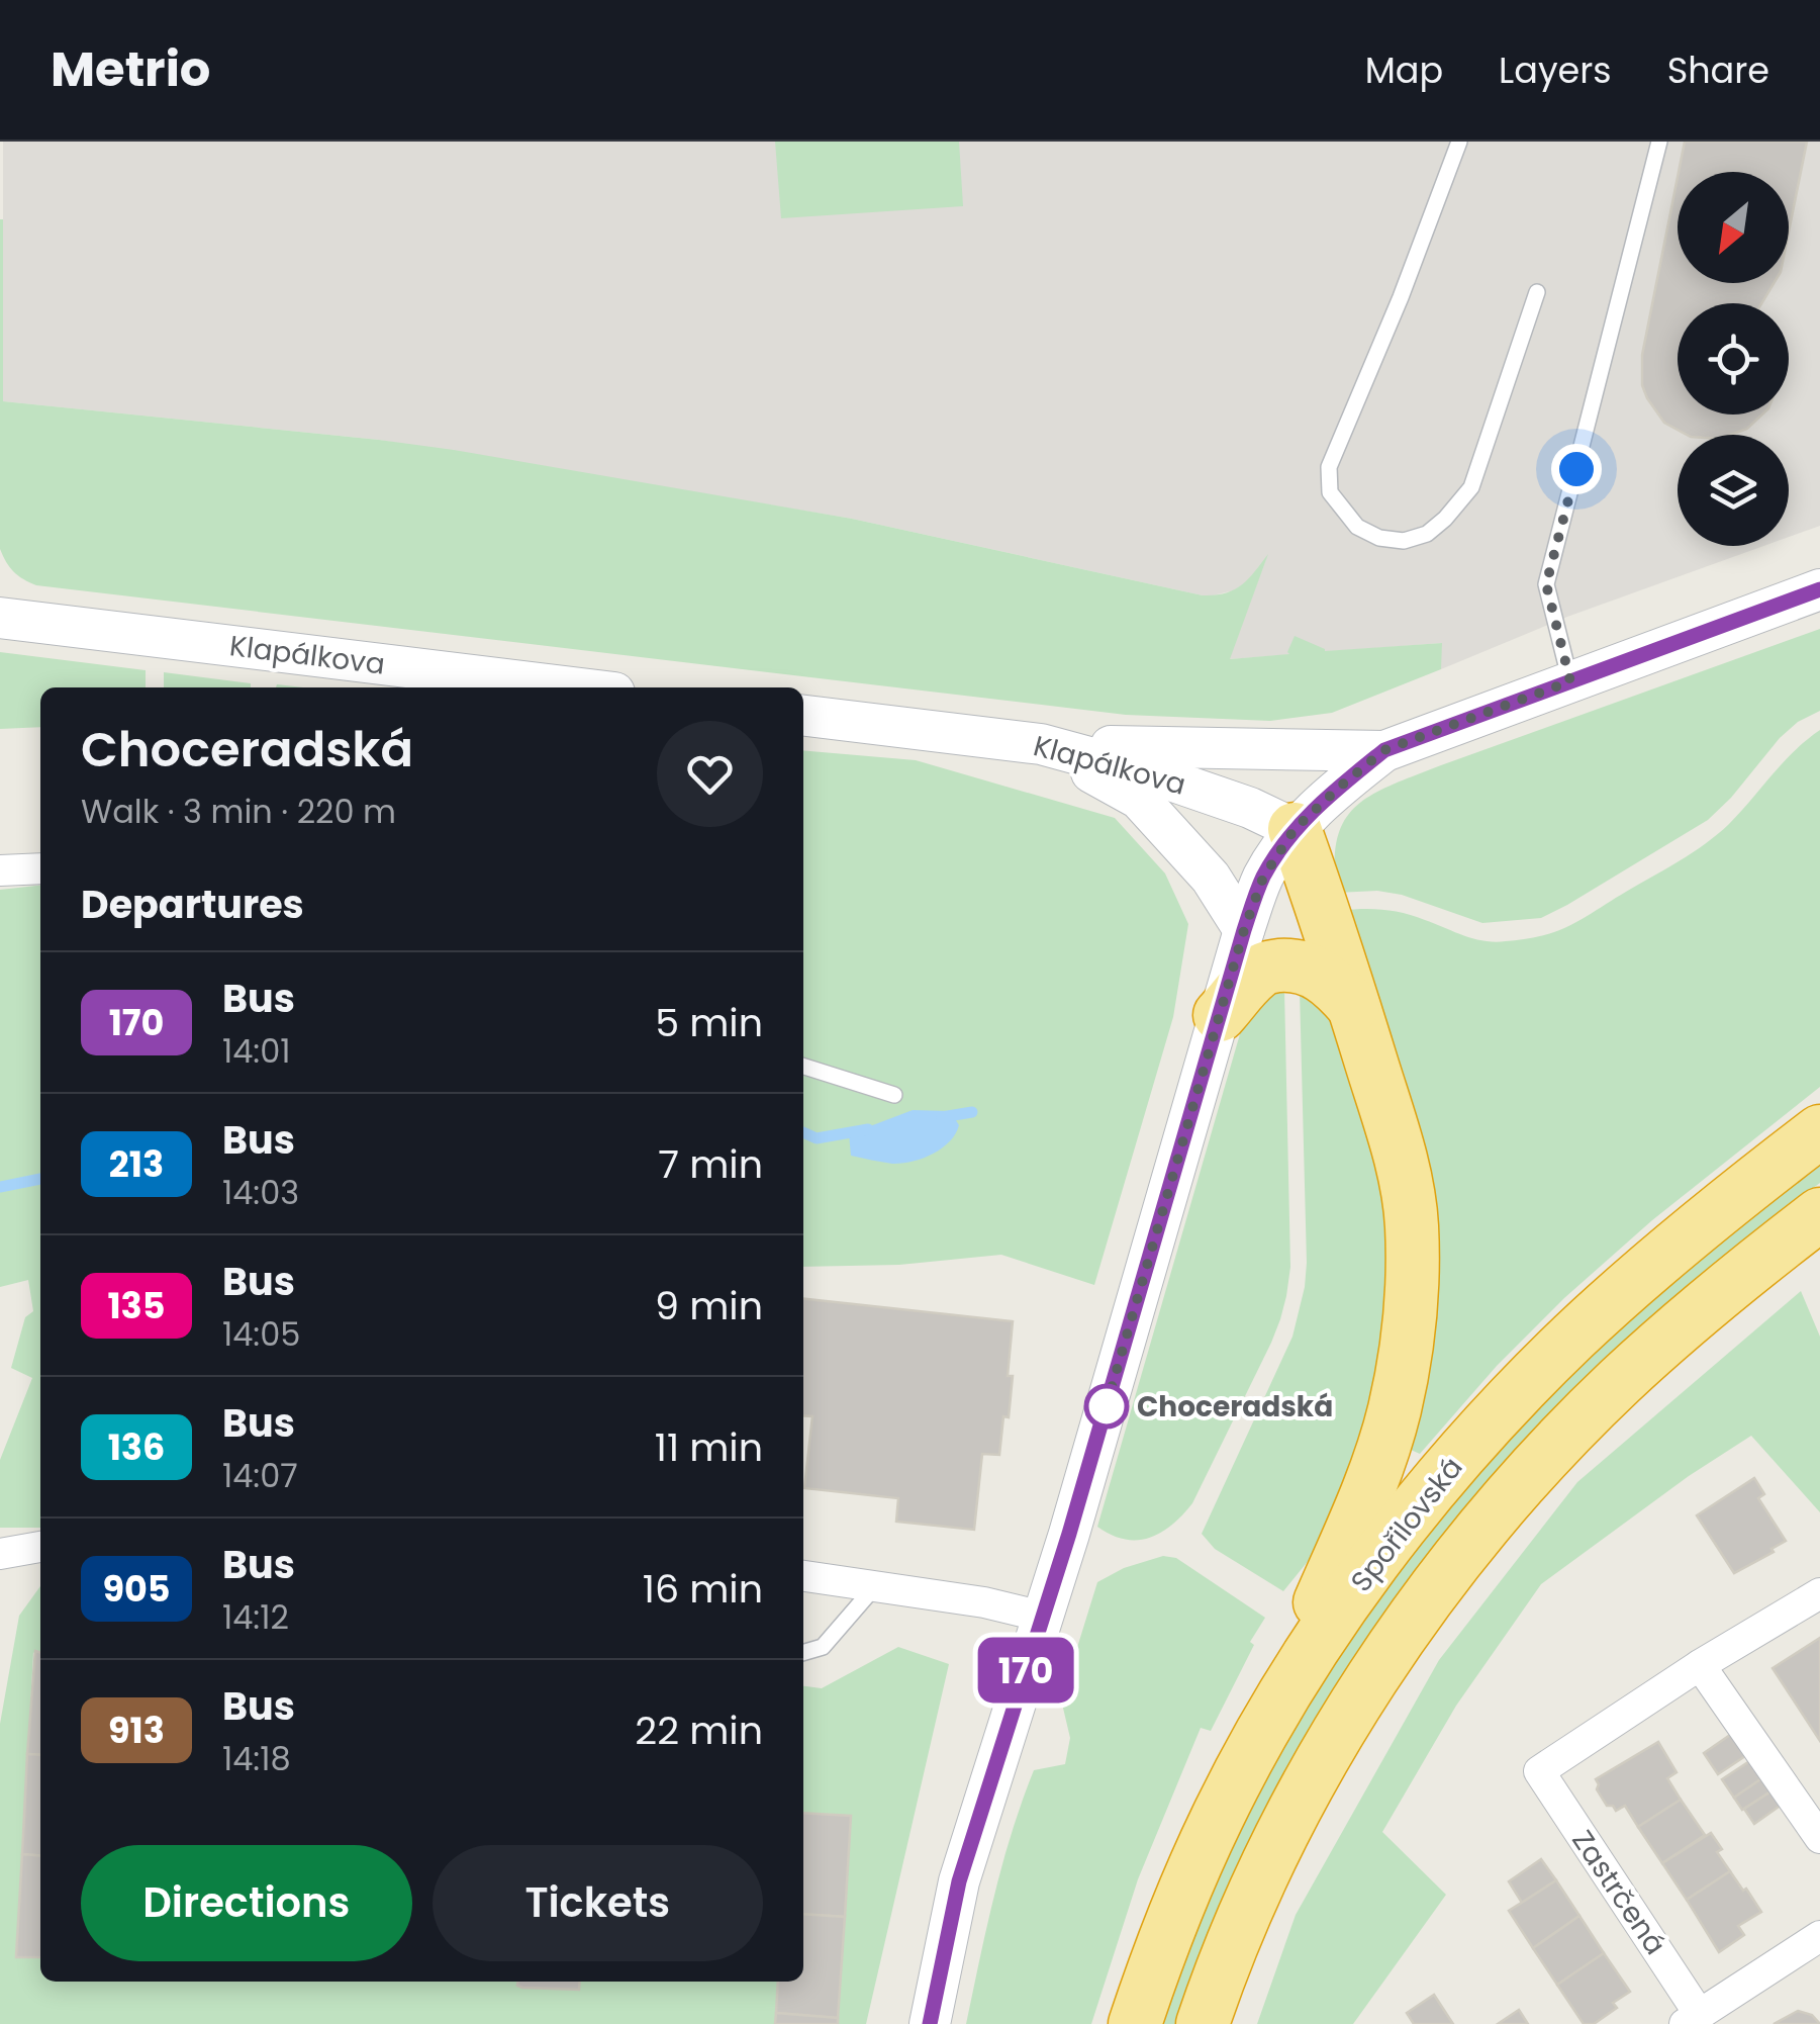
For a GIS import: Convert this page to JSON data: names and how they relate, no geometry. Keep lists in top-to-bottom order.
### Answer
{
  "streets": {
    "highway": ["Spořilovská"],
    "street": ["Klapálkova", "Zastrčená"]
  },
  "places": ["Choceradská"],
  "lines": ["bus line 170"],
  "north": "bottom left",
  "page": {
    "header": "Metrio",
    "nav": ["Map", "Layers", "Share"],
    "on_map": "170",
    "heading": [
      ["Choceradská", "Walk · 3 min · 220 m"],
      "Departures"
    ],
    "list": [
      {
        "mark": "170",
        "name": "Bus",
        "note": "14:01",
        "value": "5 min"
      },
      {
        "mark": "213",
        "name": "Bus",
        "note": "14:03",
        "value": "7 min"
      },
      {
        "mark": "135",
        "name": "Bus",
        "note": "14:05",
        "value": "9 min"
      },
      {
        "mark": "136",
        "name": "Bus",
        "note": "14:07",
        "value": "11 min"
      },
      {
        "mark": "905",
        "name": "Bus",
        "note": "14:12",
        "value": "16 min"
      },
      {
        "mark": "913",
        "name": "Bus",
        "note": "14:18",
        "value": "22 min"
      }
    ],
    "buttons": ["Directions", "Tickets"]
  }
}
